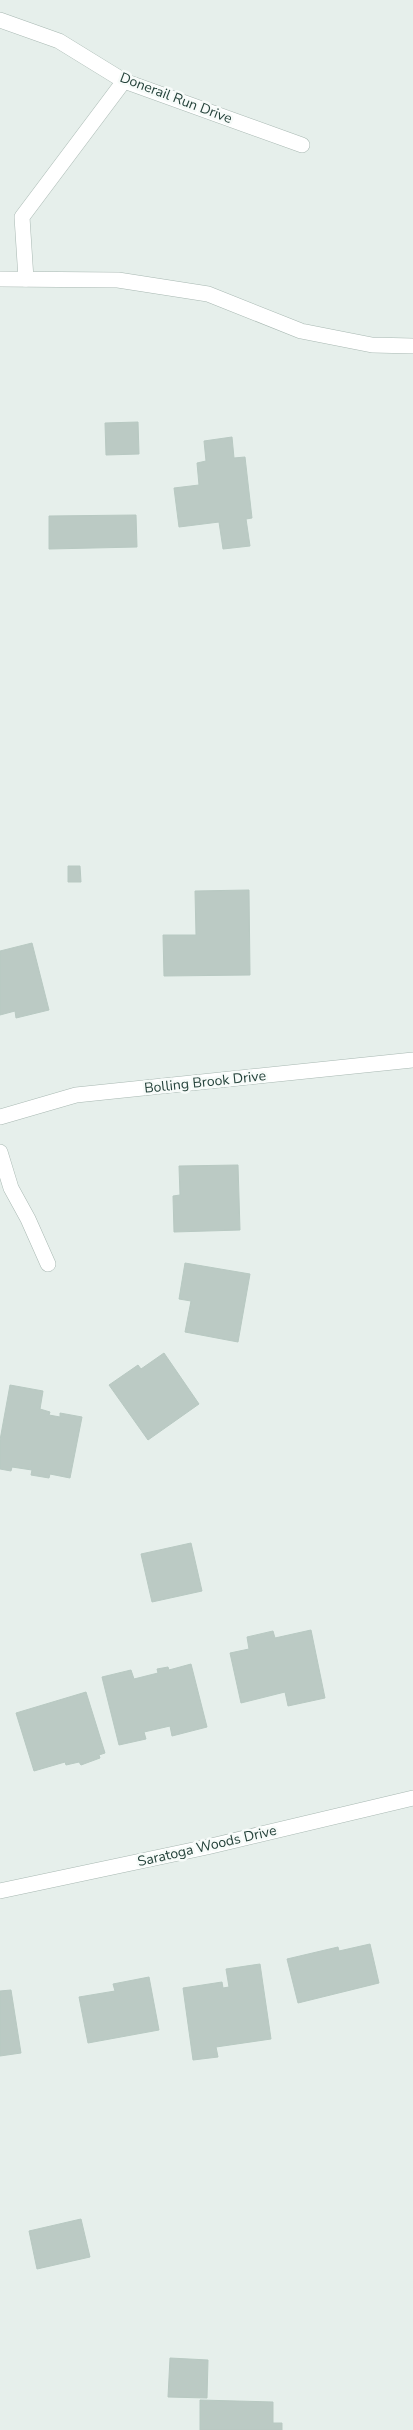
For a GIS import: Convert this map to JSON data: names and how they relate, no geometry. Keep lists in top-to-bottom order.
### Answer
{
  "streets": {
    "street": ["Donerail Run Drive", "Bolling Brook Drive", "Saratoga Woods Drive"]
  }
}
